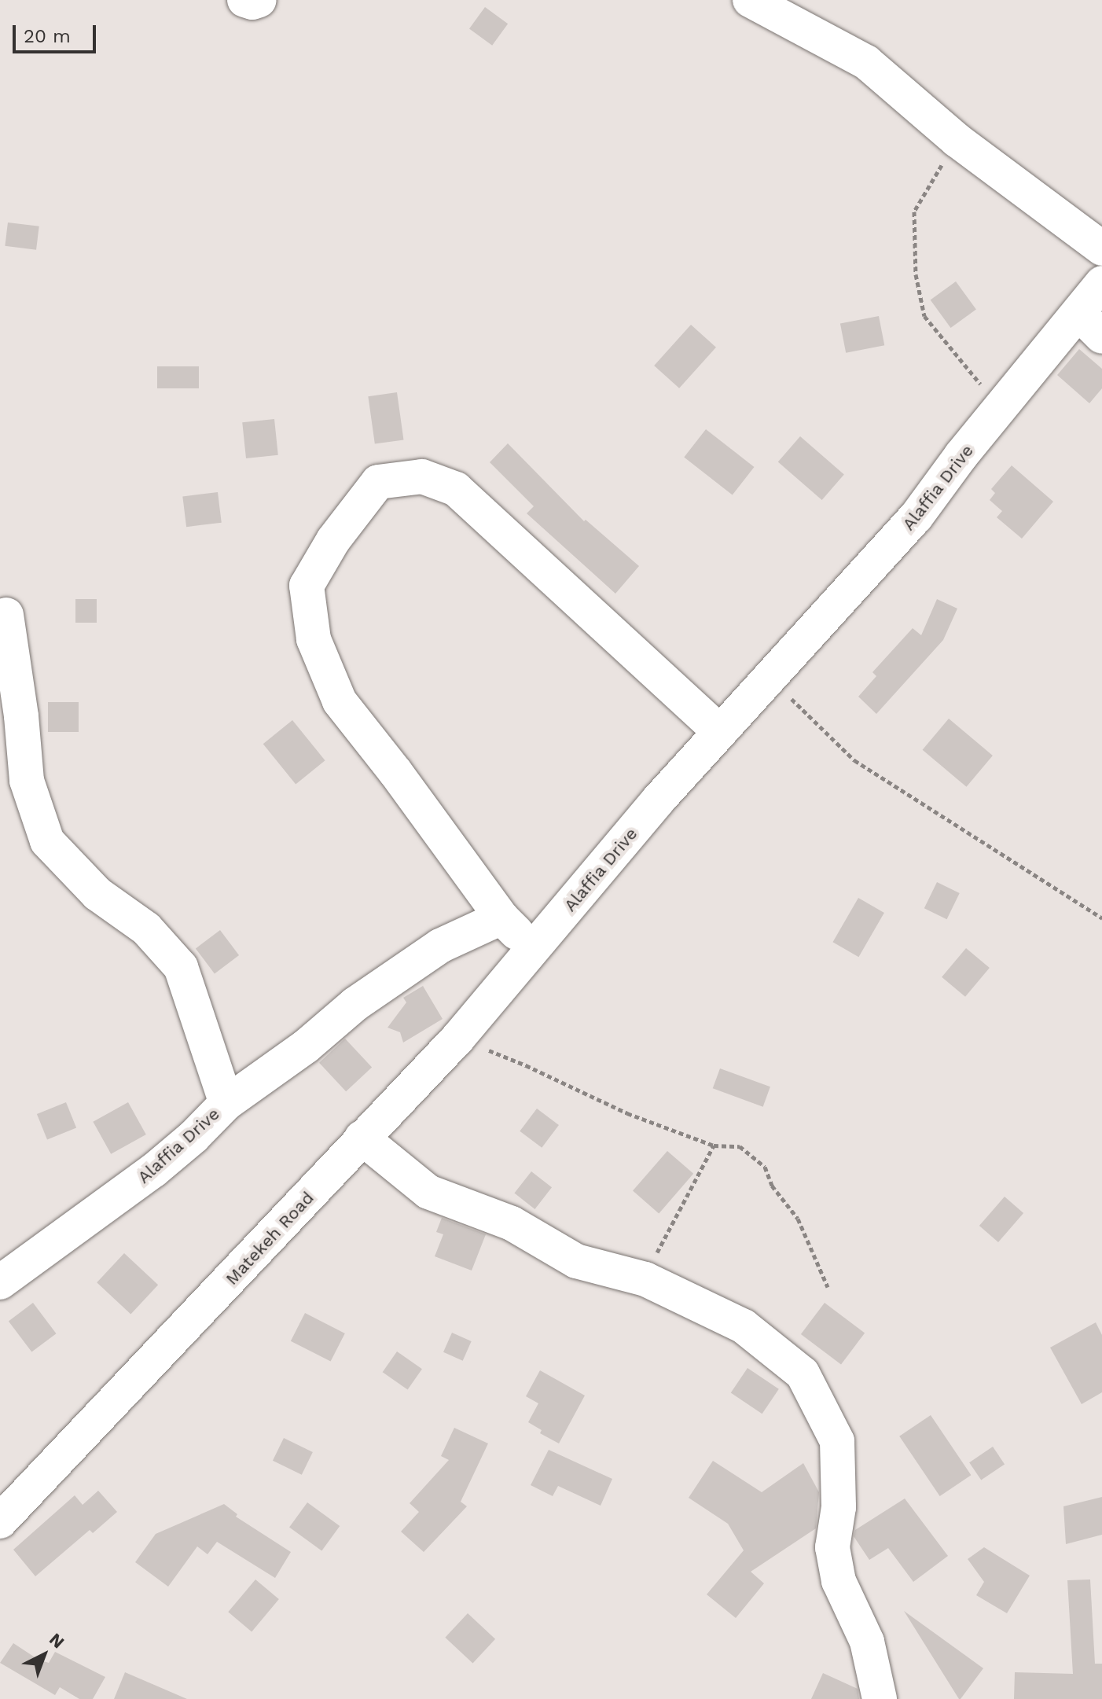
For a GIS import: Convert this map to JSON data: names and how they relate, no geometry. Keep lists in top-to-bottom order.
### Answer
{
  "streets": {
    "street": ["Alaffia Drive", "Matekeh Road"]
  },
  "crossings": [
    ["Alaffia Drive", "Matekeh Road"]
  ],
  "scale_bar": "20 m",
  "north": "top right"
}
